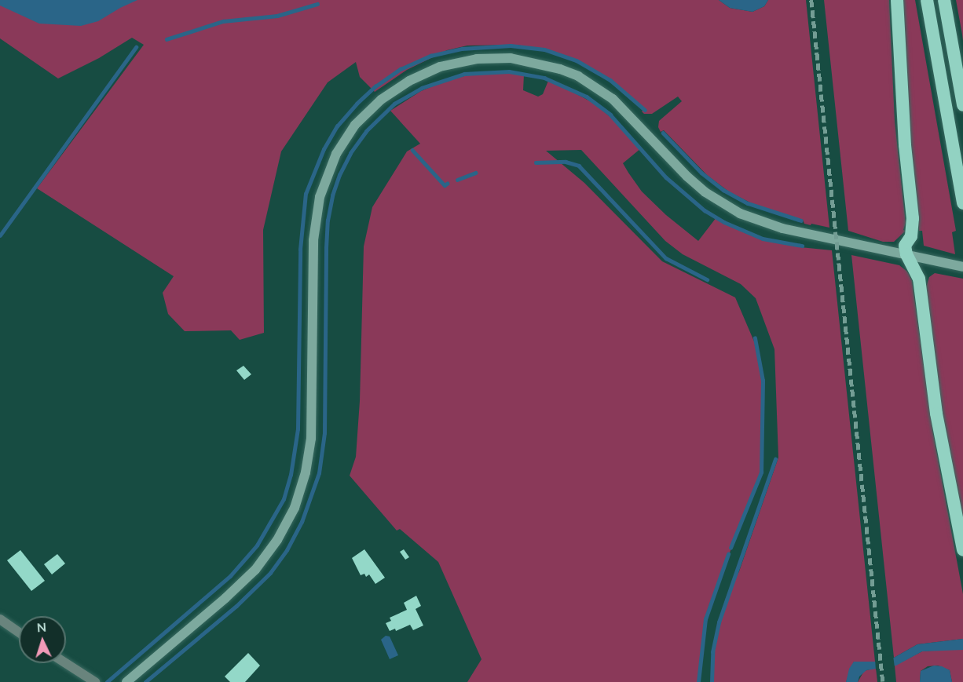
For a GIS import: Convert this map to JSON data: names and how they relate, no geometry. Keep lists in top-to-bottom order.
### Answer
{
  "north": "top"
}
